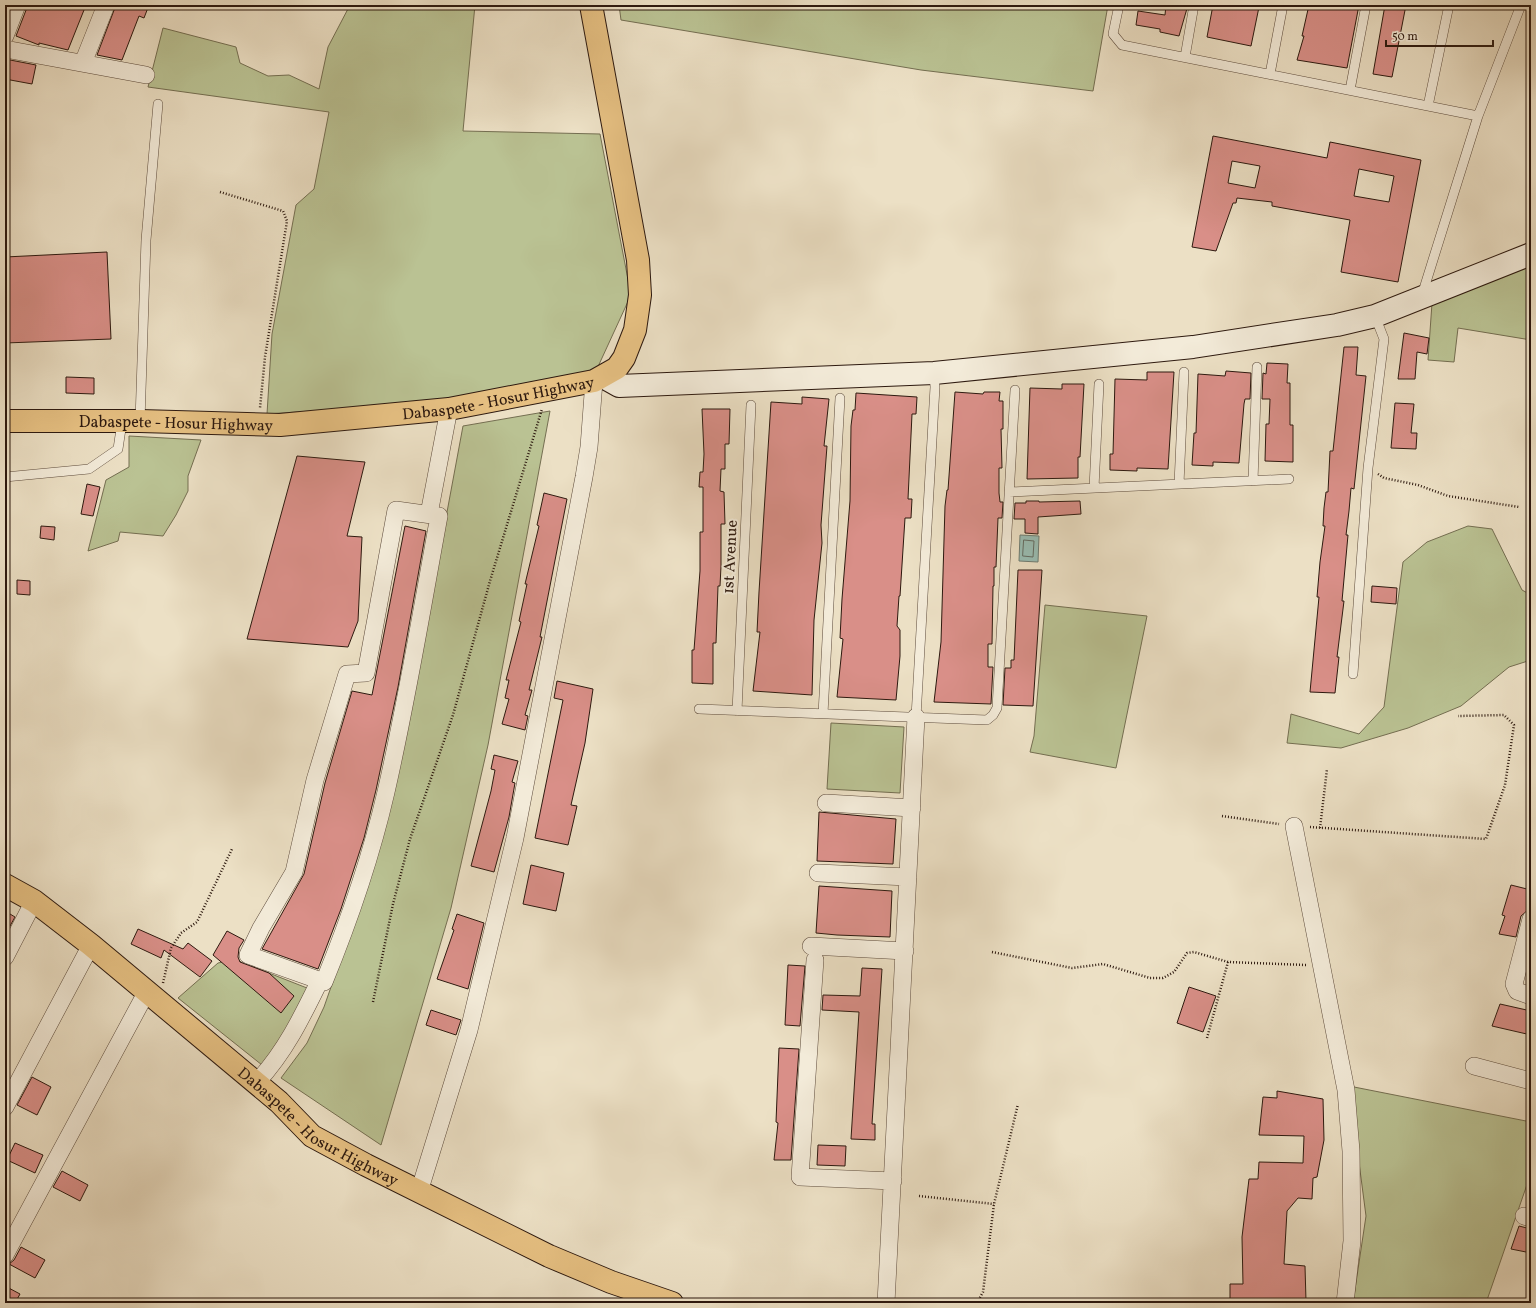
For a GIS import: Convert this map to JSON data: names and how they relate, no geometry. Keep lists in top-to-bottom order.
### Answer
{
  "streets": {
    "highway": ["Dabaspete - Hosur Highway"],
    "lane": ["1st Avenue"]
  },
  "scale_bar": "50 m"
}
